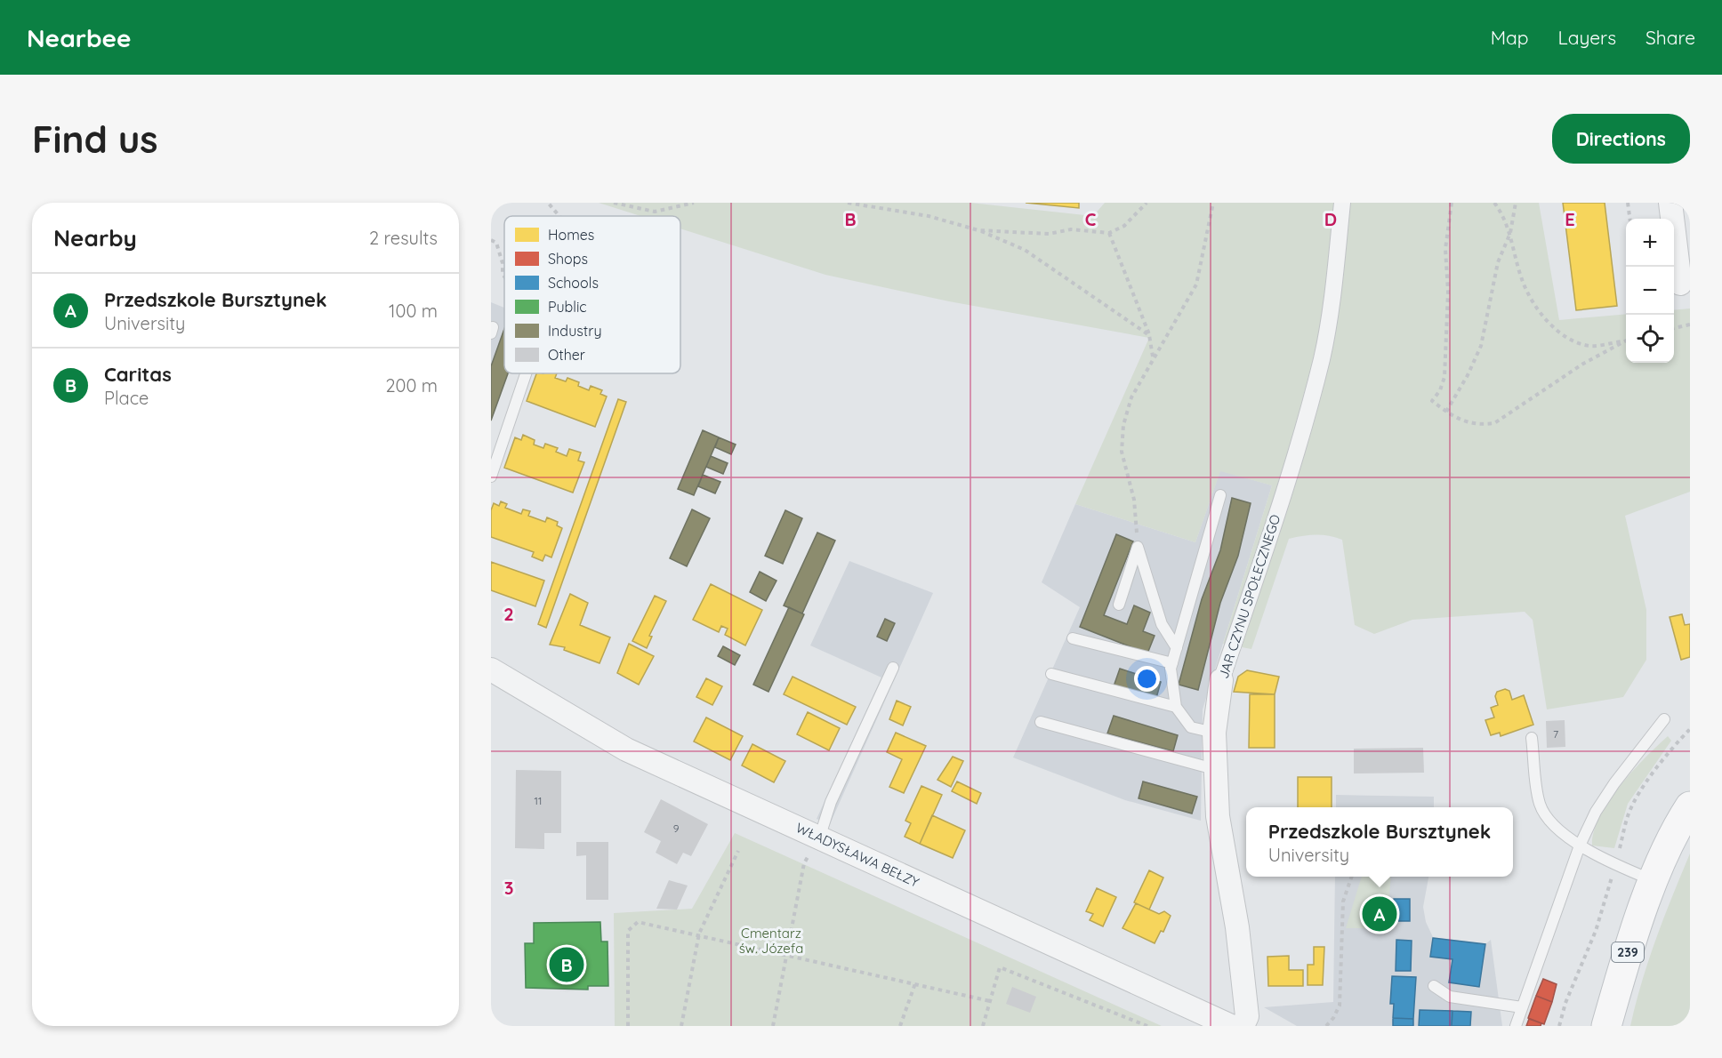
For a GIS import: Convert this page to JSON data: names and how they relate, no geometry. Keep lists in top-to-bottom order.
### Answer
{
  "streets": {
    "main road": ["239"],
    "street": ["JAR CZYNU SPOŁECZNEGO", "WŁADYSŁAWA BEŁZY"]
  },
  "parks": ["Cmentarz św. Józefa"],
  "house_numbers": ["7", "11", "9"],
  "legend": [
    "Homes",
    "Shops",
    "Schools",
    "Public",
    "Industry",
    "Other"
  ],
  "page": {
    "header": "Nearbee",
    "nav": ["Map", "Layers", "Share"],
    "buttons": "Directions",
    "title": "Find us",
    "heading": ["Nearby", "2 results"],
    "map_buttons": ["+", "−"],
    "list": [
      {
        "mark": "A",
        "name": "Przedszkole Bursztynek",
        "note": "University",
        "value": "100 m"
      },
      {
        "mark": "B",
        "name": "Caritas",
        "note": "Place",
        "value": "200 m"
      }
    ],
    "popup": ["Przedszkole Bursztynek", "University"],
    "pins": ["A", "B"]
  },
  "grid": {
    "columns": [
      "B",
      "C",
      "D",
      "E"
    ],
    "rows": ["2", "3"]
  }
}
